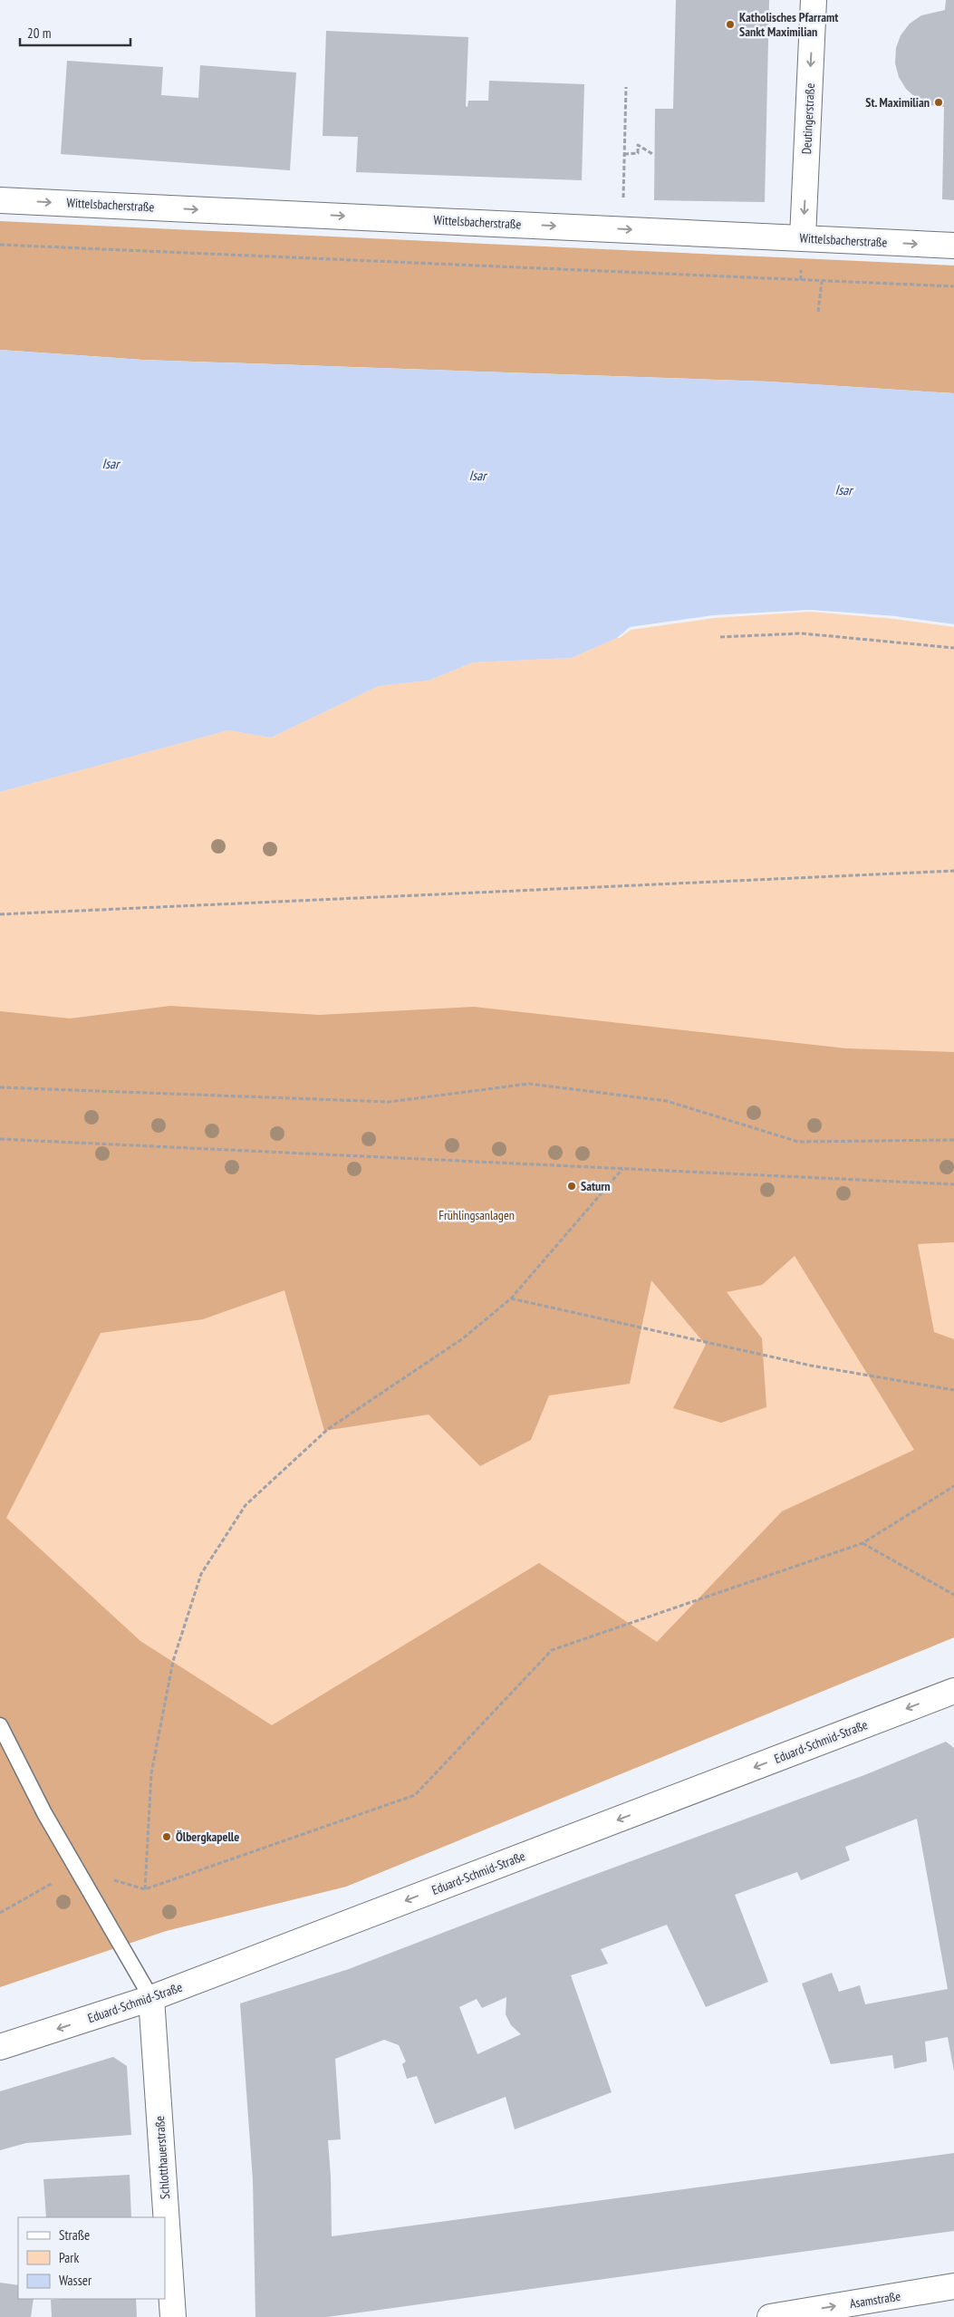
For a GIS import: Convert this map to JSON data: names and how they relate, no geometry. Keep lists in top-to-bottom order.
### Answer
{
  "streets": {
    "street": [
      "Deutingerstraße",
      "Wittelsbacherstraße",
      "Eduard-Schmid-Straße",
      "Schlotthauerstraße",
      "Asamstraße"
    ]
  },
  "crossings": [
    ["Deutingerstraße", "Wittelsbacherstraße"],
    ["Eduard-Schmid-Straße", "Schlotthauerstraße"]
  ],
  "one_way": [
    "Deutingerstraße",
    "Wittelsbacherstraße",
    "Eduard-Schmid-Straße",
    "Asamstraße"
  ],
  "water": ["Isar"],
  "parks": ["Frühlingsanlagen"],
  "places": [
    "Katholisches Pfarramt Sankt Maximilian",
    "St. Maximilian",
    "Saturn",
    "Ölbergkapelle"
  ],
  "legend": ["Straße", "Park", "Wasser"],
  "scale_bar": "20 m"
}
